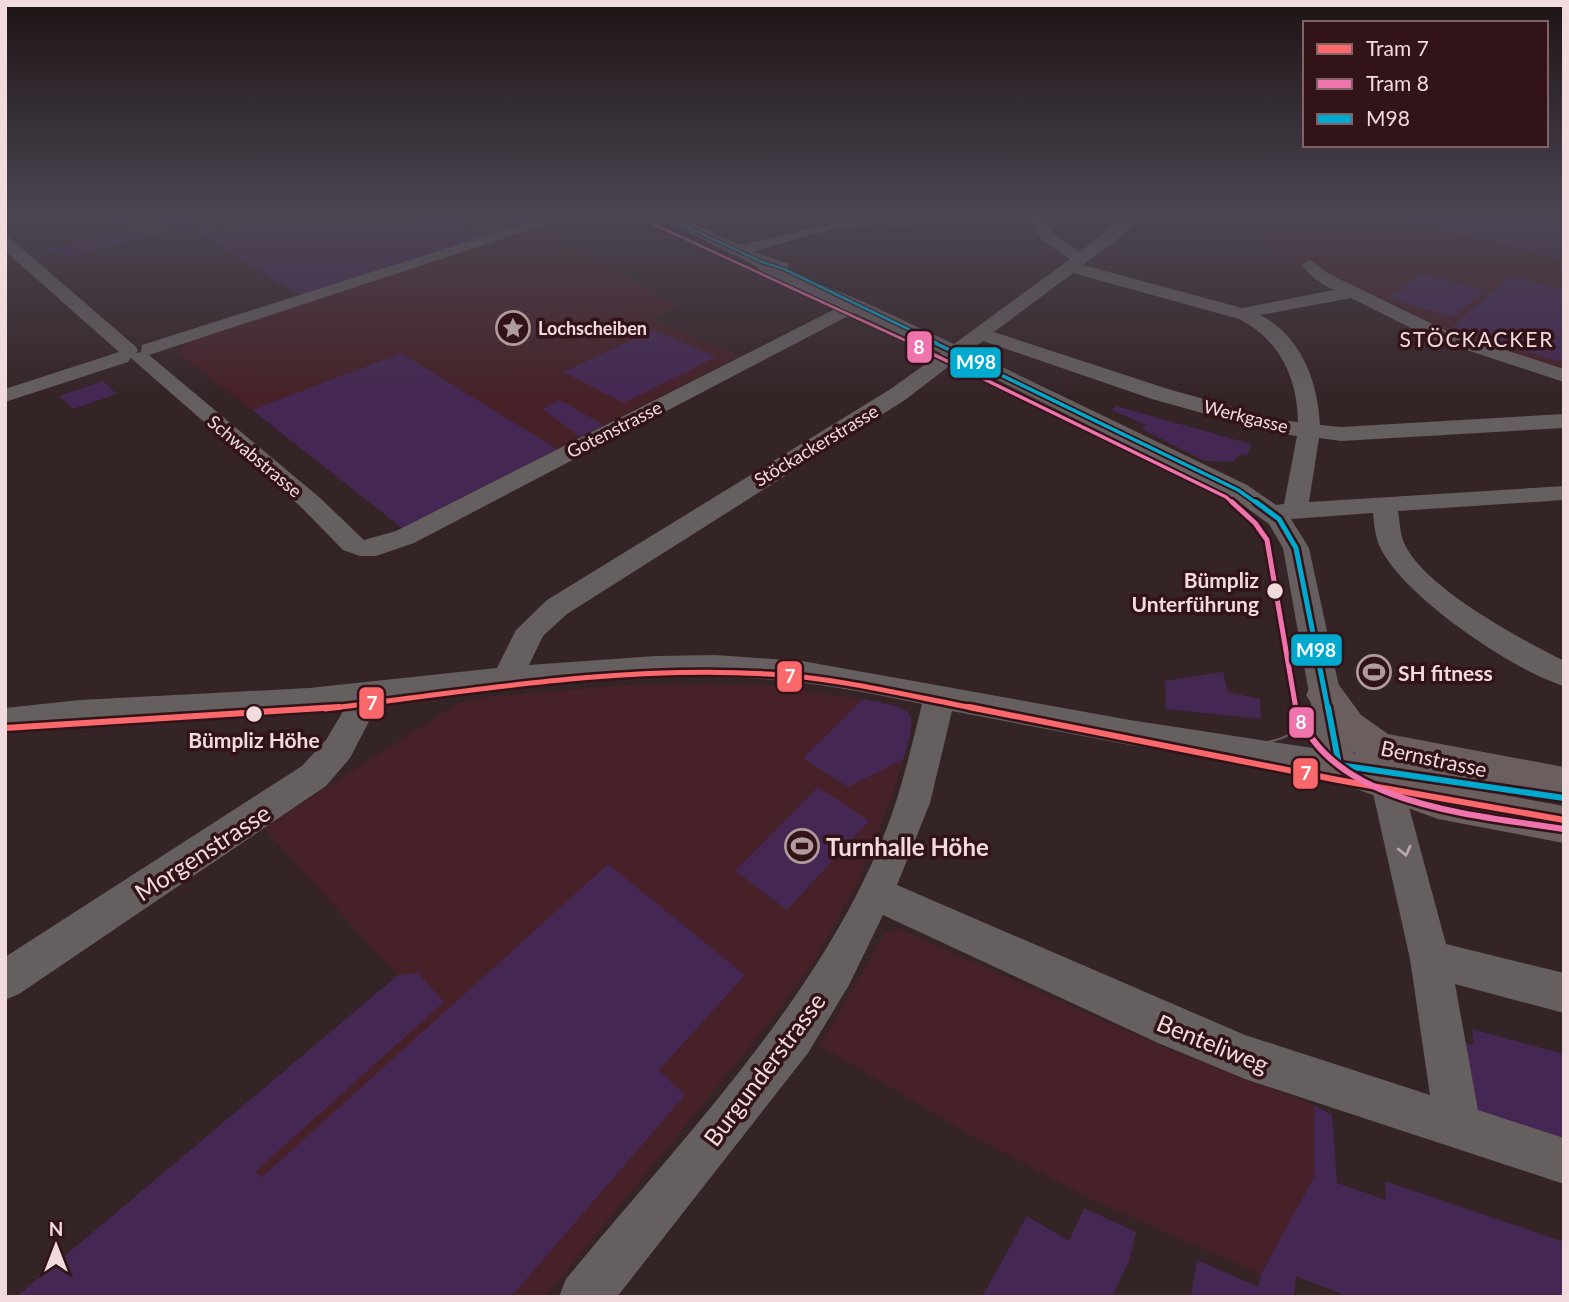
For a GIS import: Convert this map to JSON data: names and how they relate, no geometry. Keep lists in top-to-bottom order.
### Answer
{
  "streets": {
    "main road": ["Bernstrasse"],
    "street": [
      "Werkgasse",
      "Gotenstrasse",
      "Stöckackerstrasse",
      "Schwabstrasse",
      "Morgenstrasse",
      "Benteliweg",
      "Burgunderstrasse"
    ]
  },
  "crossings": [
    ["Werkgasse", "Stöckackerstrasse"],
    ["Gotenstrasse", "Schwabstrasse"],
    ["Stöckackerstrasse", "Bernstrasse"],
    ["Bernstrasse", "Morgenstrasse"],
    ["Bernstrasse", "Burgunderstrasse"],
    ["Benteliweg", "Burgunderstrasse"]
  ],
  "districts": ["STÖCKACKER"],
  "places": {
    "place": ["Lochscheiben"],
    "other": ["Bümpliz Unterführung", "Bümpliz Höhe"],
    "sports": ["SH fitness", "Turnhalle Höhe"]
  },
  "lines": ["tram line 8", "transit line M98", "tram line 7"],
  "legend": ["Tram 7", "Tram 8", "M98"],
  "north": "top"
}
